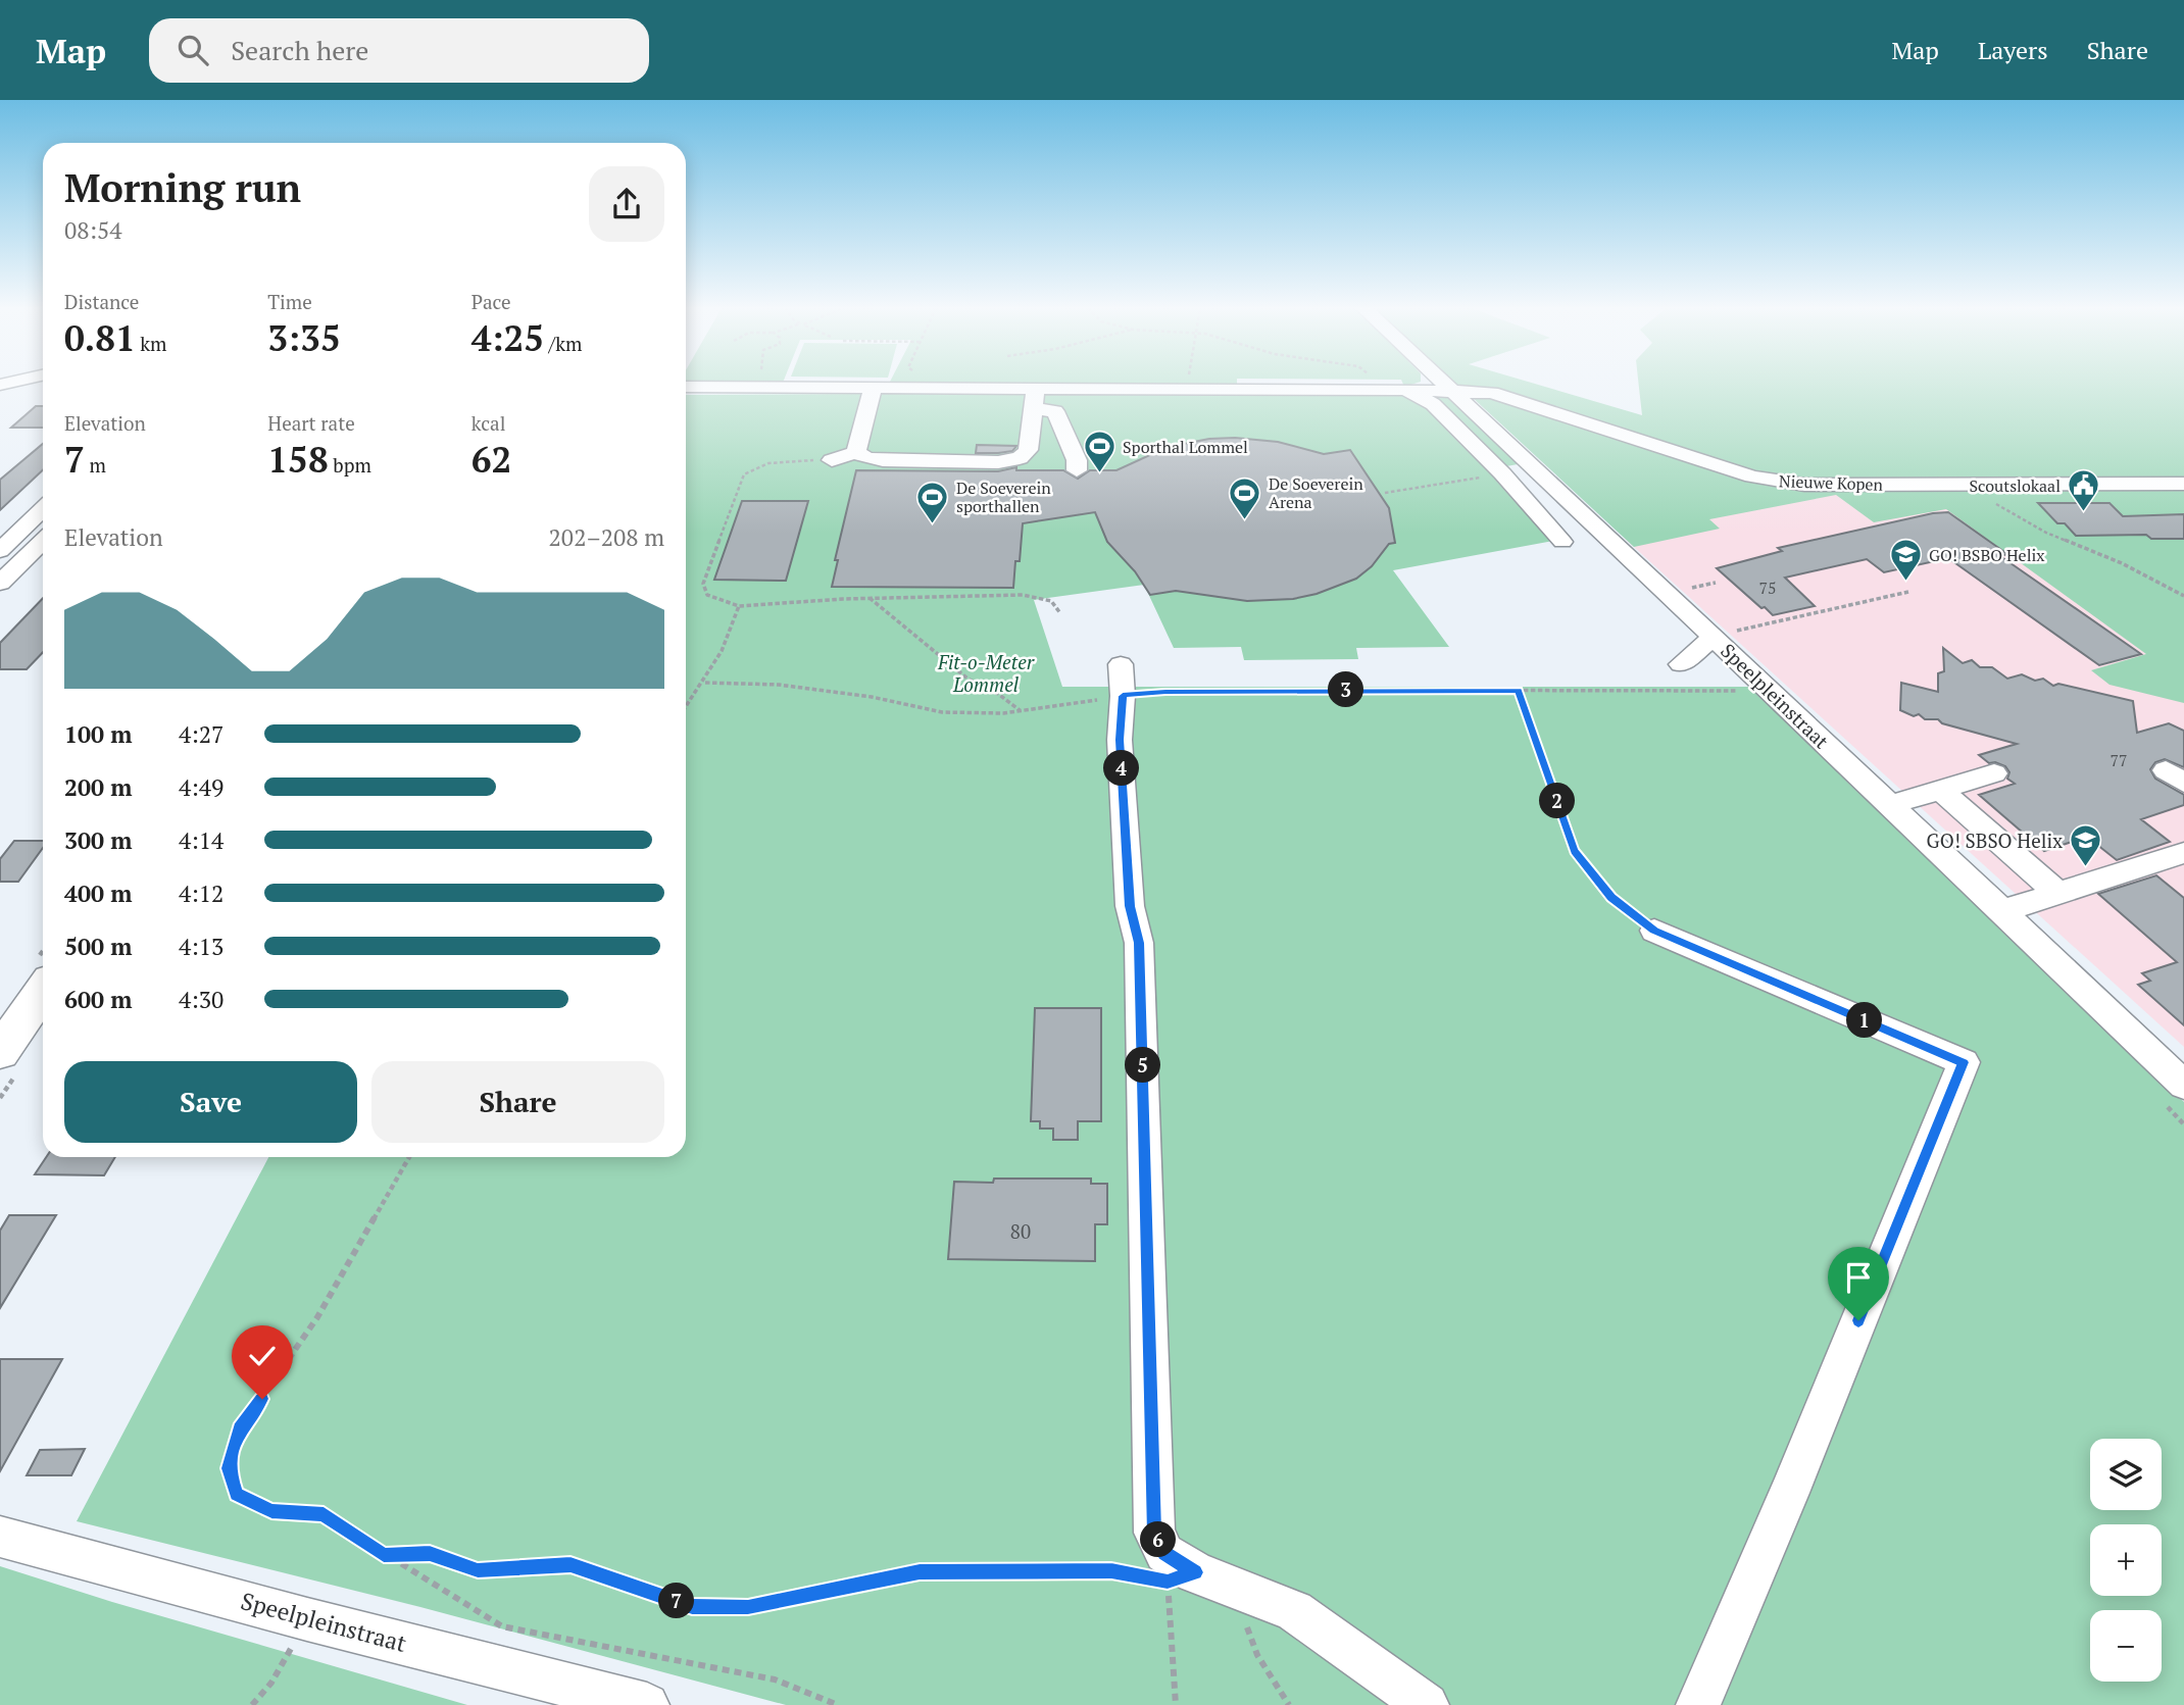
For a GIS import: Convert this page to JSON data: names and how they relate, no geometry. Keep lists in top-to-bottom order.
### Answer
{
  "streets": {
    "street": ["Nieuwe Kopen", "Speelpleinstraat"]
  },
  "crossings": [
    ["Nieuwe Kopen", "Speelpleinstraat"]
  ],
  "parks": ["Fit-o-Meter Lommel"],
  "places": {
    "sports": ["Sporthal Lommel", "De Soeverein Arena", "De Soeverein sporthallen"],
    "public building": ["Scoutslokaal"],
    "school or university": ["GO! BSBO Helix", "GO! SBSO Helix"]
  },
  "house_numbers": ["75", "77", "80"],
  "page": {
    "header": "Map",
    "search": "Search here",
    "nav": ["Map", "Layers", "Share"],
    "heading": ["Morning run", "08:54"],
    "stats": [
      ["Distance", "0.81 km"],
      ["Time", "3:35"],
      ["Pace", "4:25 /km"],
      ["Elevation", "7 m"],
      ["Heart rate", "158 bpm"],
      ["kcal", "62"]
    ],
    "chart": ["Elevation", "202–208 m"],
    "pins": [
      "3",
      "4",
      "2",
      "1",
      "5",
      "6",
      "7"
    ],
    "list": [
      {
        "name": "100 m",
        "note": "4:27"
      },
      {
        "name": "200 m",
        "note": "4:49"
      },
      {
        "name": "300 m",
        "note": "4:14"
      },
      {
        "name": "400 m",
        "note": "4:12"
      },
      {
        "name": "500 m",
        "note": "4:13"
      },
      {
        "name": "600 m",
        "note": "4:30"
      }
    ],
    "buttons": ["Save", "Share"],
    "map_buttons": ["+", "−"]
  }
}
